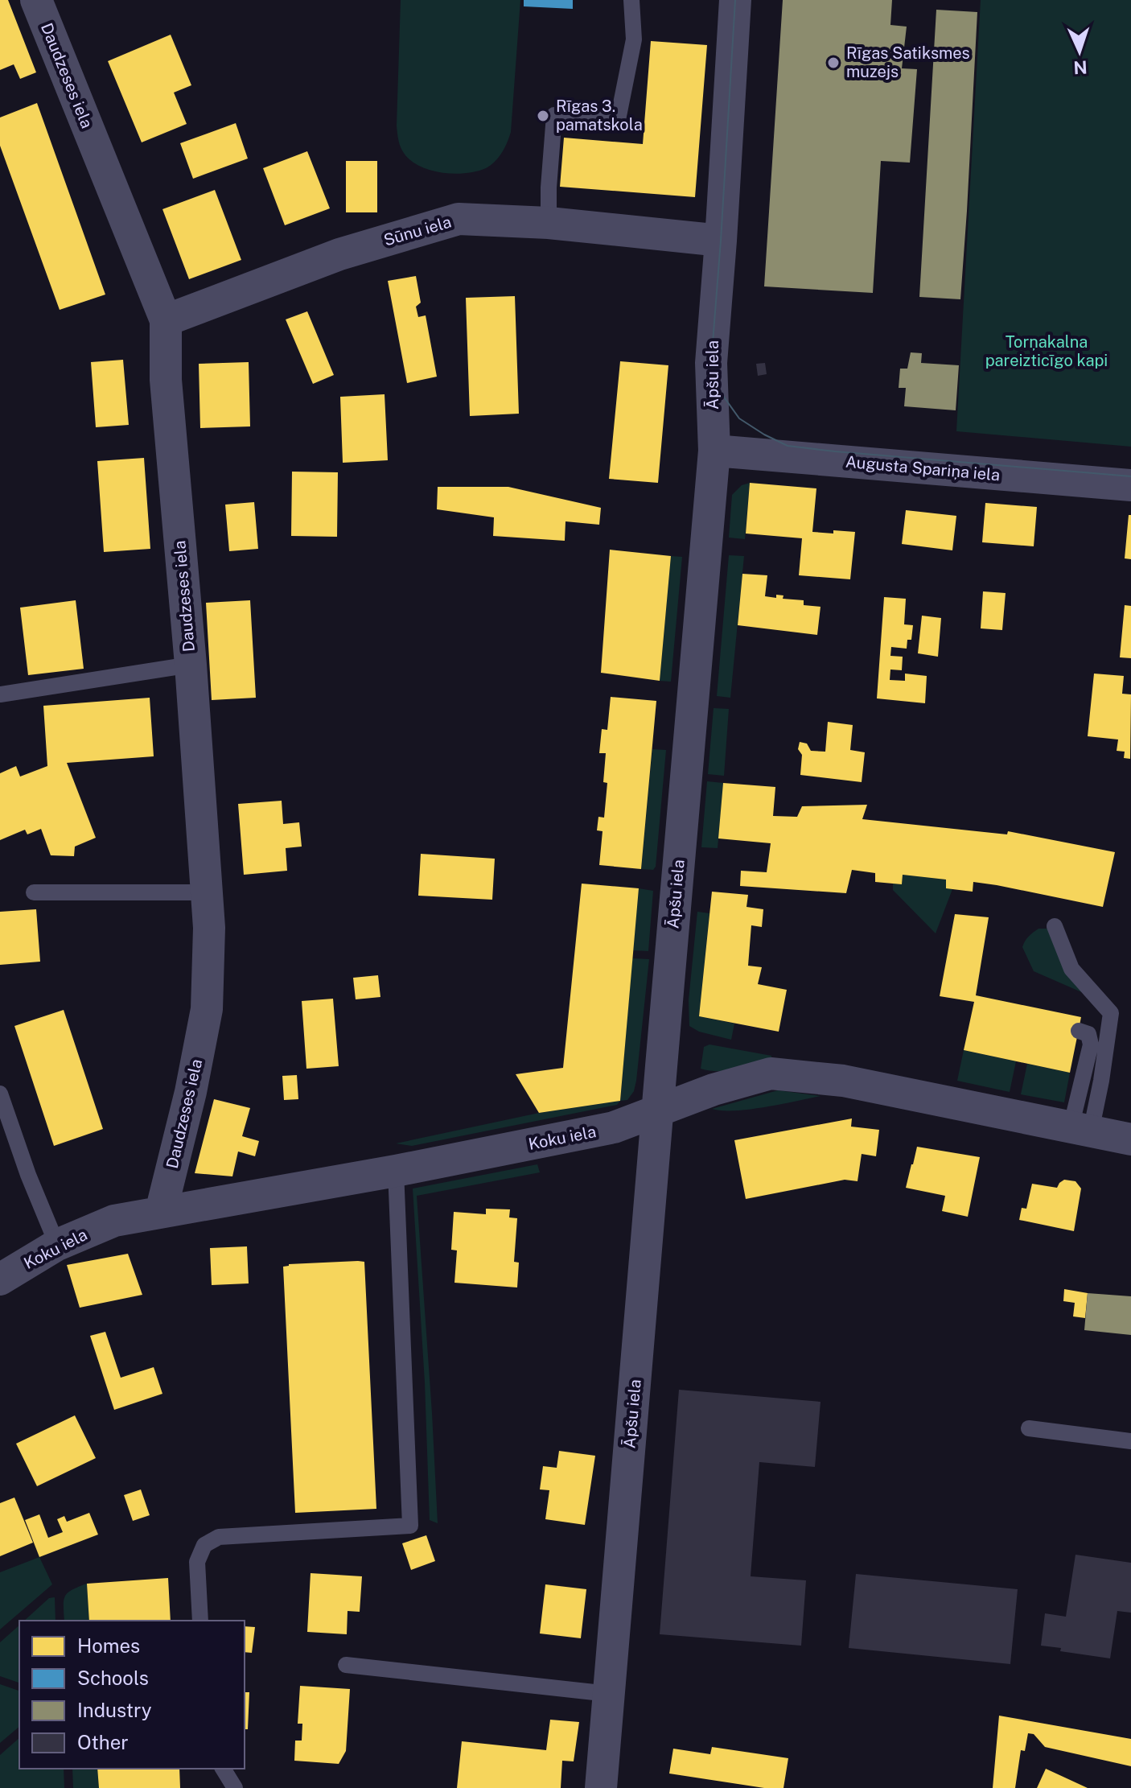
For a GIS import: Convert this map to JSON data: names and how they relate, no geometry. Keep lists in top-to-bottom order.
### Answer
{
  "streets": {
    "street": [
      "Daudzeses iela",
      "Sūnu iela",
      "Āpšu iela",
      "Augusta Spariņa iela",
      "Koku iela"
    ]
  },
  "crossings": [
    ["Daudzeses iela", "Sūnu iela"],
    ["Daudzeses iela", "Koku iela"],
    ["Sūnu iela", "Āpšu iela"],
    ["Āpšu iela", "Augusta Spariņa iela"],
    ["Āpšu iela", "Koku iela"]
  ],
  "parks": ["Torņakalna pareizticīgo kapi"],
  "places": ["Rīgas Satiksmes muzejs", "Rīgas 3. pamatskola"],
  "legend": [
    "Homes",
    "Schools",
    "Industry",
    "Other"
  ],
  "north": "bottom"
}
